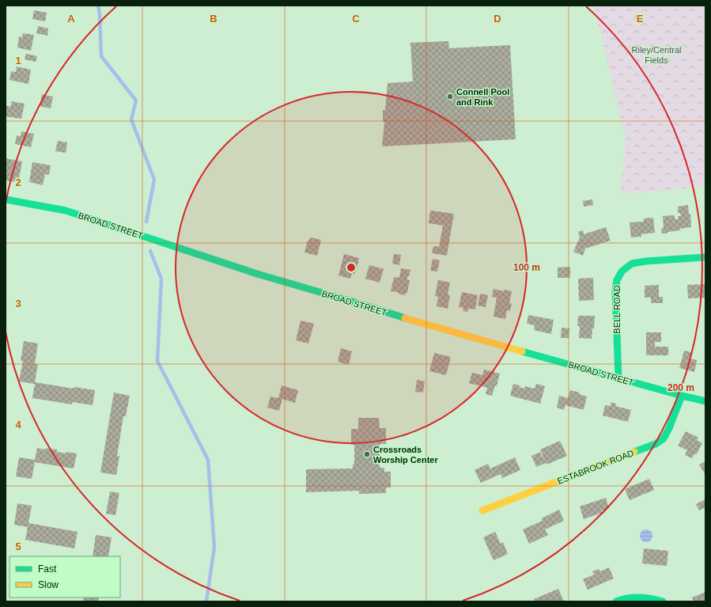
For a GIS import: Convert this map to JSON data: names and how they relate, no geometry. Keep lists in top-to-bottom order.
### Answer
{
  "streets": {
    "main road": ["BROAD STREET", "BELL ROAD", "ESTABROOK ROAD"]
  },
  "crossings": [
    ["BROAD STREET", "BELL ROAD"],
    ["BROAD STREET", "ESTABROOK ROAD"]
  ],
  "parks": ["Riley/Central Fields"],
  "places": ["Connell Pool and Rink", "Crossroads Worship Center"],
  "legend": ["Fast", "Slow"],
  "grid": {
    "columns": [
      "A",
      "B",
      "C",
      "D",
      "E"
    ],
    "rows": [
      "1",
      "2",
      "3",
      "4",
      "5"
    ]
  },
  "rings": ["100 m", "200 m"]
}
